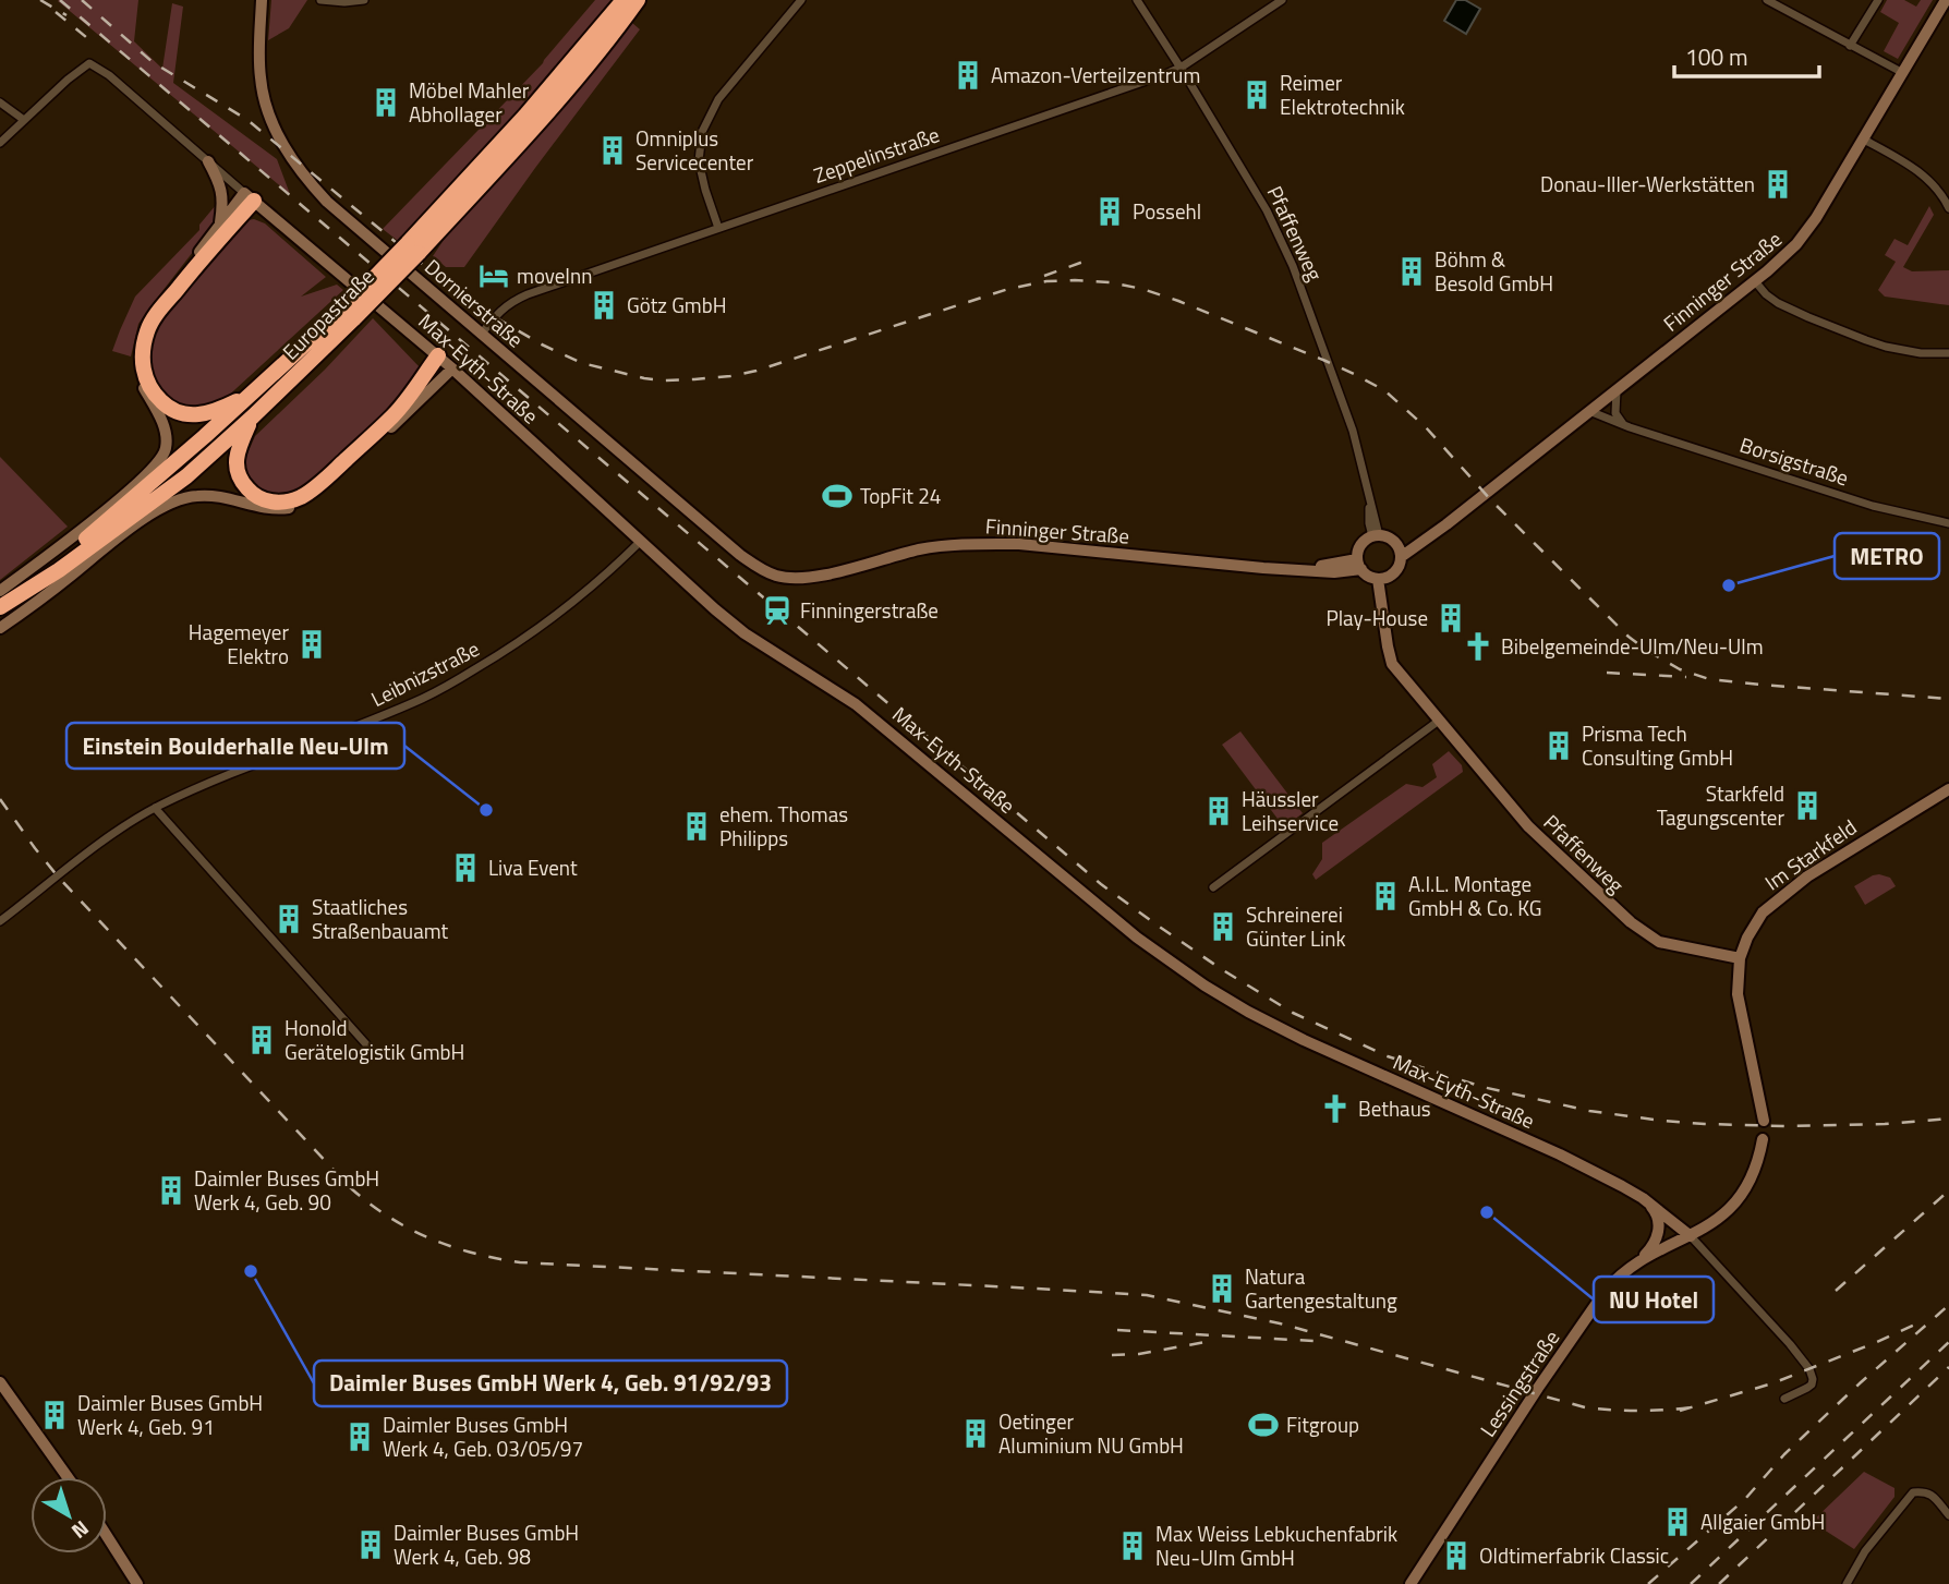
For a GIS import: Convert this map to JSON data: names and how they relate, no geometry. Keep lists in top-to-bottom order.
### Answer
{
  "streets": {
    "highway": ["Europastraße"],
    "street": [
      "Zeppelinstraße",
      "Pfaffenweg",
      "Finninger Straße",
      "Dornierstraße",
      "Max-Eyth-Straße",
      "Borsigstraße",
      "Leibnizstraße",
      "Im Starkfeld",
      "Lessingstraße"
    ]
  },
  "crossings": [
    ["Zeppelinstraße", "Pfaffenweg"],
    ["Zeppelinstraße", "Dornierstraße"],
    ["Pfaffenweg", "Finninger Straße"],
    ["Pfaffenweg", "Im Starkfeld"],
    ["Finninger Straße", "Dornierstraße"],
    ["Finninger Straße", "Borsigstraße"],
    ["Max-Eyth-Straße", "Leibnizstraße"],
    ["Max-Eyth-Straße", "Lessingstraße"]
  ],
  "places": {
    "building": [
      "Amazon-Verteilzentrum",
      "Reimer Elektrotechnik",
      "Möbel Mahler Abhollager",
      "Omniplus Servicecenter",
      "Donau-Iller-Werkstätten",
      "Possehl",
      "Böhm & Besold GmbH",
      "Götz GmbH",
      "Play-House",
      "Hagemeyer Elektro",
      "Prisma Tech Consulting GmbH",
      "Starkfeld Tagungscenter",
      "Häussler Leihservice",
      "ehem. Thomas Philipps",
      "Liva Event",
      "A.I.L. Montage GmbH & Co. KG",
      "Staatliches Straßenbauamt",
      "Schreinerei Günter Link",
      "Honold Gerätelogistik GmbH",
      "Daimler Buses GmbH Werk 4, Geb. 90",
      "Natura Gartengestaltung",
      "Daimler Buses GmbH Werk 4, Geb. 91",
      "Oetinger Aluminium NU GmbH",
      "Daimler Buses GmbH Werk 4, Geb. 03/05/97",
      "Allgaier GmbH",
      "Daimler Buses GmbH Werk 4, Geb. 98",
      "Max Weiss Lebkuchenfabrik Neu-Ulm GmbH",
      "Oldtimerfabrik Classic"
    ],
    "hotel": ["moveInn"],
    "sports": ["TopFit 24", "Fitgroup"],
    "other": [
      "METRO",
      "Einstein Boulderhalle Neu-Ulm",
      "NU Hotel",
      "Daimler Buses GmbH Werk 4, Geb. 91/92/93"
    ],
    "station": ["Finningerstraße"],
    "church": ["Bibelgemeinde-Ulm/Neu-Ulm", "Bethaus"]
  },
  "scale_bar": "100 m",
  "north": "bottom right"
}
